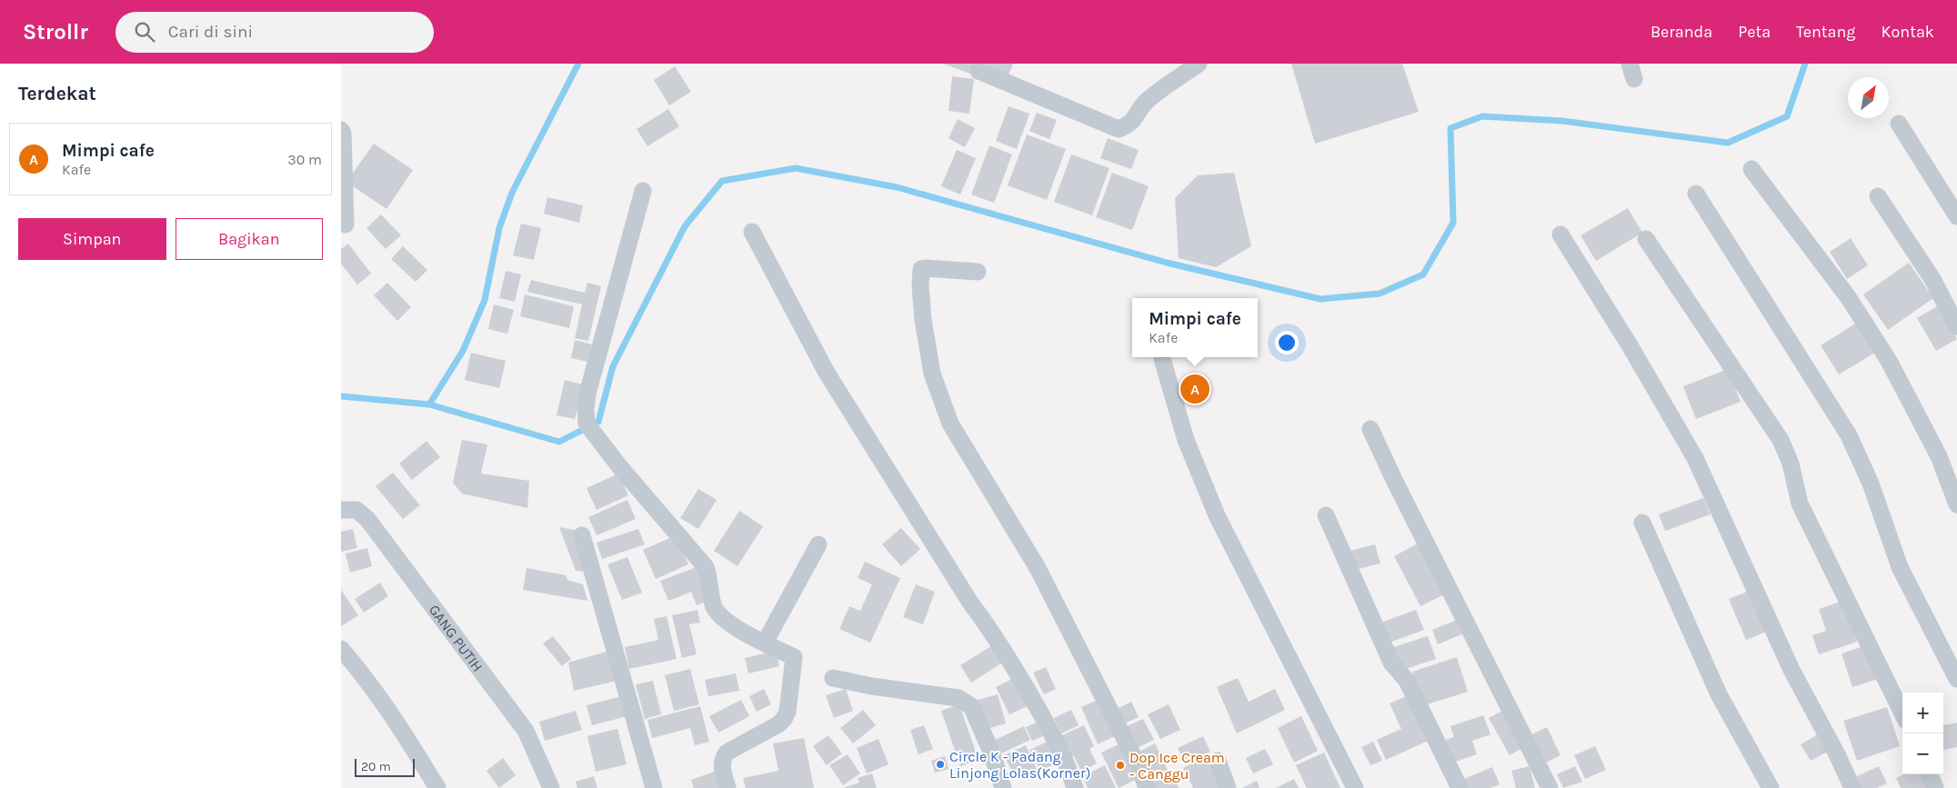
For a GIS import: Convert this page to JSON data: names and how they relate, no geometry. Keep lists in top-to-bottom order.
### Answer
{
  "streets": {
    "street": ["GANG PUTIH"]
  },
  "places": ["Circle K - Padang Linjong Lolas(Korner)", "Dop Ice Cream - Canggu"],
  "scale_bar": "20 m",
  "north": "top right",
  "page": {
    "header": "Strollr",
    "search": "Cari di sini",
    "nav": [
      "Beranda",
      "Peta",
      "Tentang",
      "Kontak"
    ],
    "heading": "Terdekat",
    "list": [
      {
        "mark": "A",
        "name": "Mimpi cafe",
        "note": "Kafe",
        "value": "30 m"
      }
    ],
    "buttons": ["Simpan", "Bagikan"],
    "popup": ["Mimpi cafe", "Kafe"],
    "pins": "A",
    "map_buttons": ["+", "−"],
    "scale": "20 m"
  }
}
